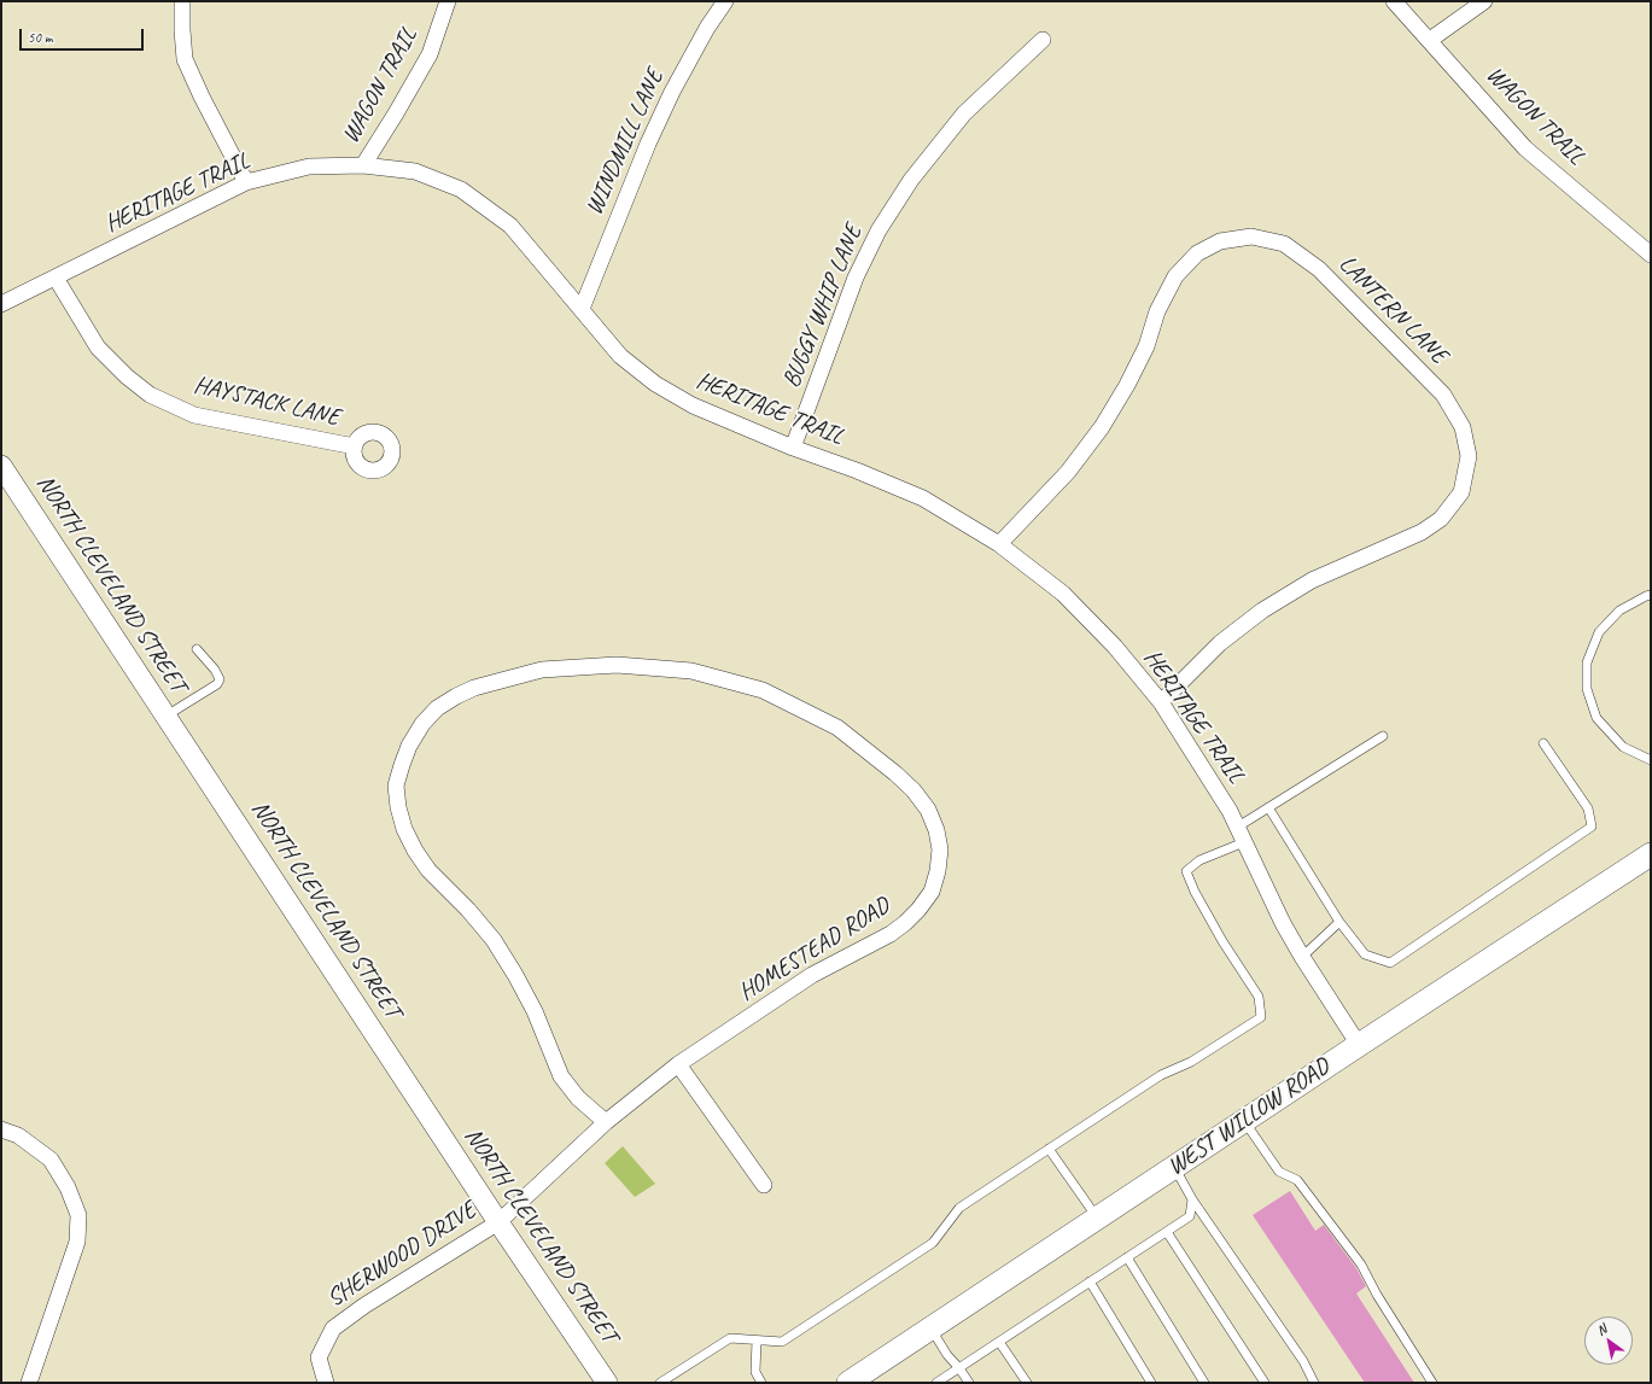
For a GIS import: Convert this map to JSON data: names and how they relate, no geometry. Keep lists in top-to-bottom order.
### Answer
{
  "streets": {
    "main road": ["WEST WILLOW ROAD"],
    "street": [
      "WAGON TRAIL",
      "WINDMILL LANE",
      "HERITAGE TRAIL",
      "BUGGY WHIP LANE",
      "LANTERN LANE",
      "HAYSTACK LANE",
      "NORTH CLEVELAND STREET",
      "HOMESTEAD ROAD",
      "SHERWOOD DRIVE"
    ]
  },
  "crossings": [
    ["WAGON TRAIL", "HERITAGE TRAIL"],
    ["WINDMILL LANE", "HERITAGE TRAIL"],
    ["HERITAGE TRAIL", "BUGGY WHIP LANE"],
    ["HERITAGE TRAIL", "LANTERN LANE"],
    ["HERITAGE TRAIL", "HAYSTACK LANE"],
    ["HERITAGE TRAIL", "WEST WILLOW ROAD"],
    ["NORTH CLEVELAND STREET", "HOMESTEAD ROAD"],
    ["NORTH CLEVELAND STREET", "SHERWOOD DRIVE"],
    ["HOMESTEAD ROAD", "SHERWOOD DRIVE"]
  ],
  "scale_bar": "50 m",
  "north": "top left"
}
